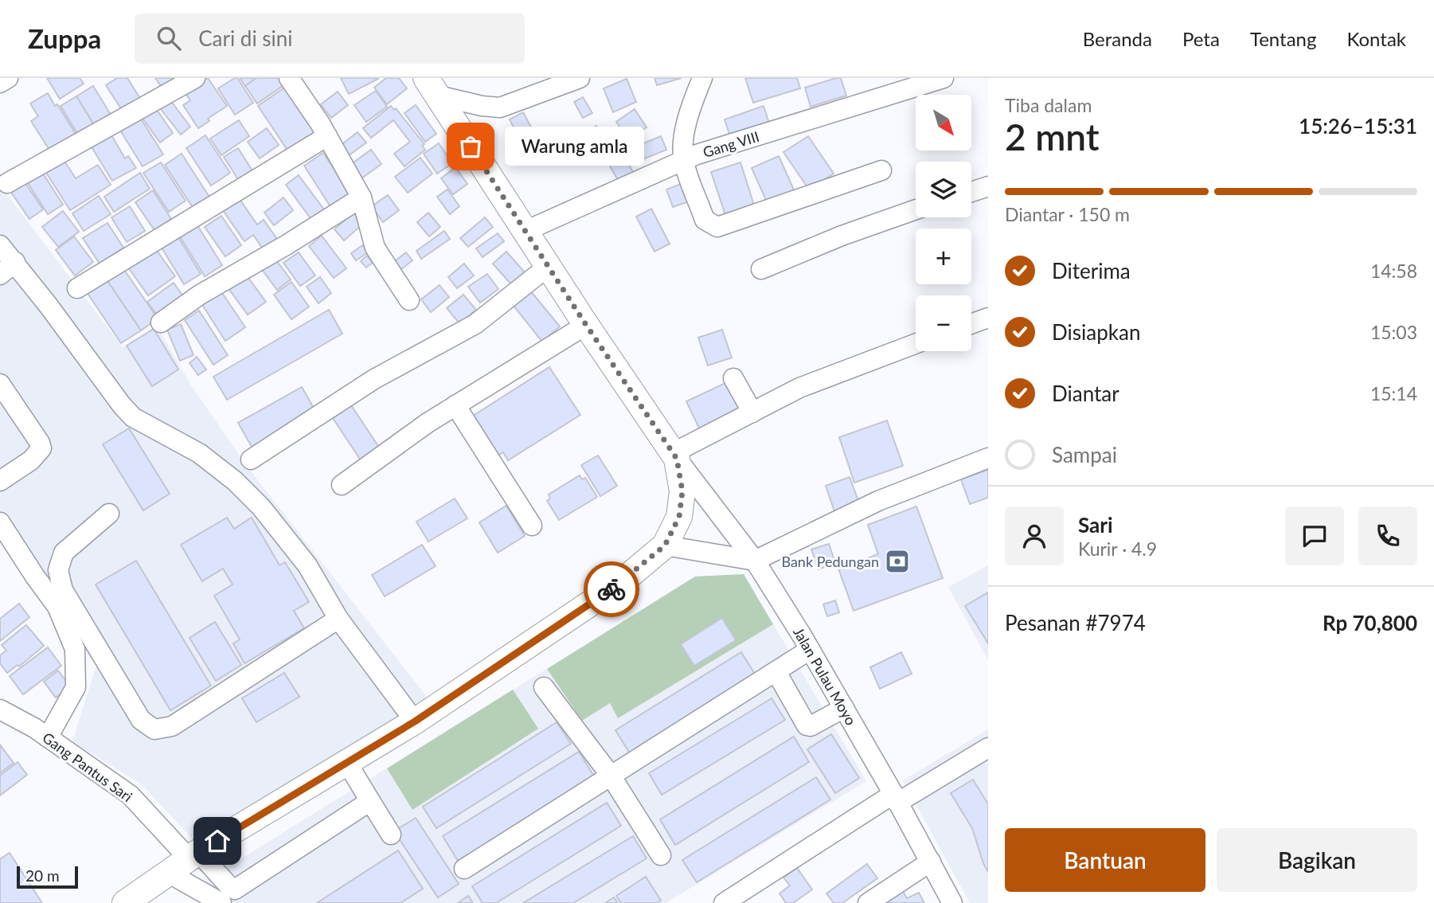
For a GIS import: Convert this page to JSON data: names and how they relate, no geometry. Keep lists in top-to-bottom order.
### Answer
{
  "streets": {
    "street": ["Gang VIII", "Jalan Pulau Moyo", "Gang Pantus Sari"]
  },
  "places": {
    "other": ["Warung amla"],
    "bank": ["Bank Pedungan"]
  },
  "scale_bar": "20 m",
  "north": "bottom right",
  "page": {
    "header": "Zuppa",
    "search": "Cari di sini",
    "nav": [
      "Beranda",
      "Peta",
      "Tentang",
      "Kontak"
    ],
    "heading": ["2 mnt", "Tiba dalam", "15:26–15:31"],
    "panel": [
      "Sari",
      "Kurir · 4.9",
      "Pesanan #7974",
      "Rp 70,800"
    ],
    "map_buttons": ["+", "−"],
    "bubble": "Warung amla",
    "bar": "Diantar · 150 m",
    "list": [
      ["Diterima", "14:58"],
      ["Disiapkan", "15:03"],
      ["Diantar", "15:14"],
      "Sampai"
    ],
    "buttons": ["Bantuan", "Bagikan"],
    "scale": "20 m"
  }
}
